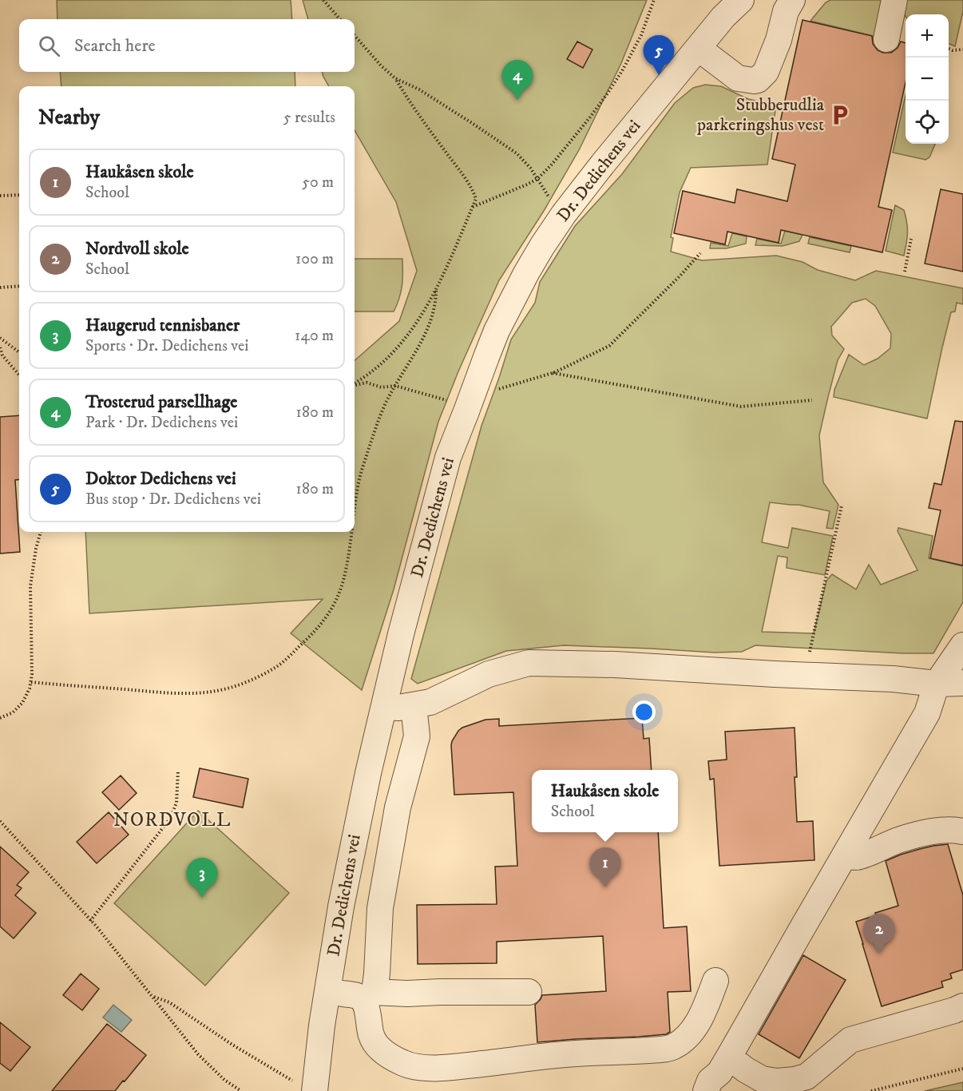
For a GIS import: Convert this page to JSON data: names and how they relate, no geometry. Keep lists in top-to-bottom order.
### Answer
{
  "streets": {
    "street": ["Dr. Dedichens vei"]
  },
  "districts": ["NORDVOLL"],
  "places": {
    "parking": ["Stubberudlia parkeringshus vest"]
  },
  "page": {
    "map_buttons": ["+", "−"],
    "search": "Search here",
    "pins": [
      "5",
      "4",
      "1",
      "3",
      "2"
    ],
    "heading": ["Nearby", "5 results"],
    "list": [
      {
        "mark": "1",
        "name": "Haukåsen skole",
        "note": "School",
        "value": "50 m"
      },
      {
        "mark": "2",
        "name": "Nordvoll skole",
        "note": "School",
        "value": "100 m"
      },
      {
        "mark": "3",
        "name": "Haugerud tennisbaner",
        "note": "Sports · Dr. Dedichens vei",
        "value": "140 m"
      },
      {
        "mark": "4",
        "name": "Trosterud parsellhage",
        "note": "Park · Dr. Dedichens vei",
        "value": "180 m"
      },
      {
        "mark": "5",
        "name": "Doktor Dedichens vei",
        "note": "Bus stop · Dr. Dedichens vei",
        "value": "180 m"
      }
    ],
    "popup": ["Haukåsen skole", "School"]
  }
}
